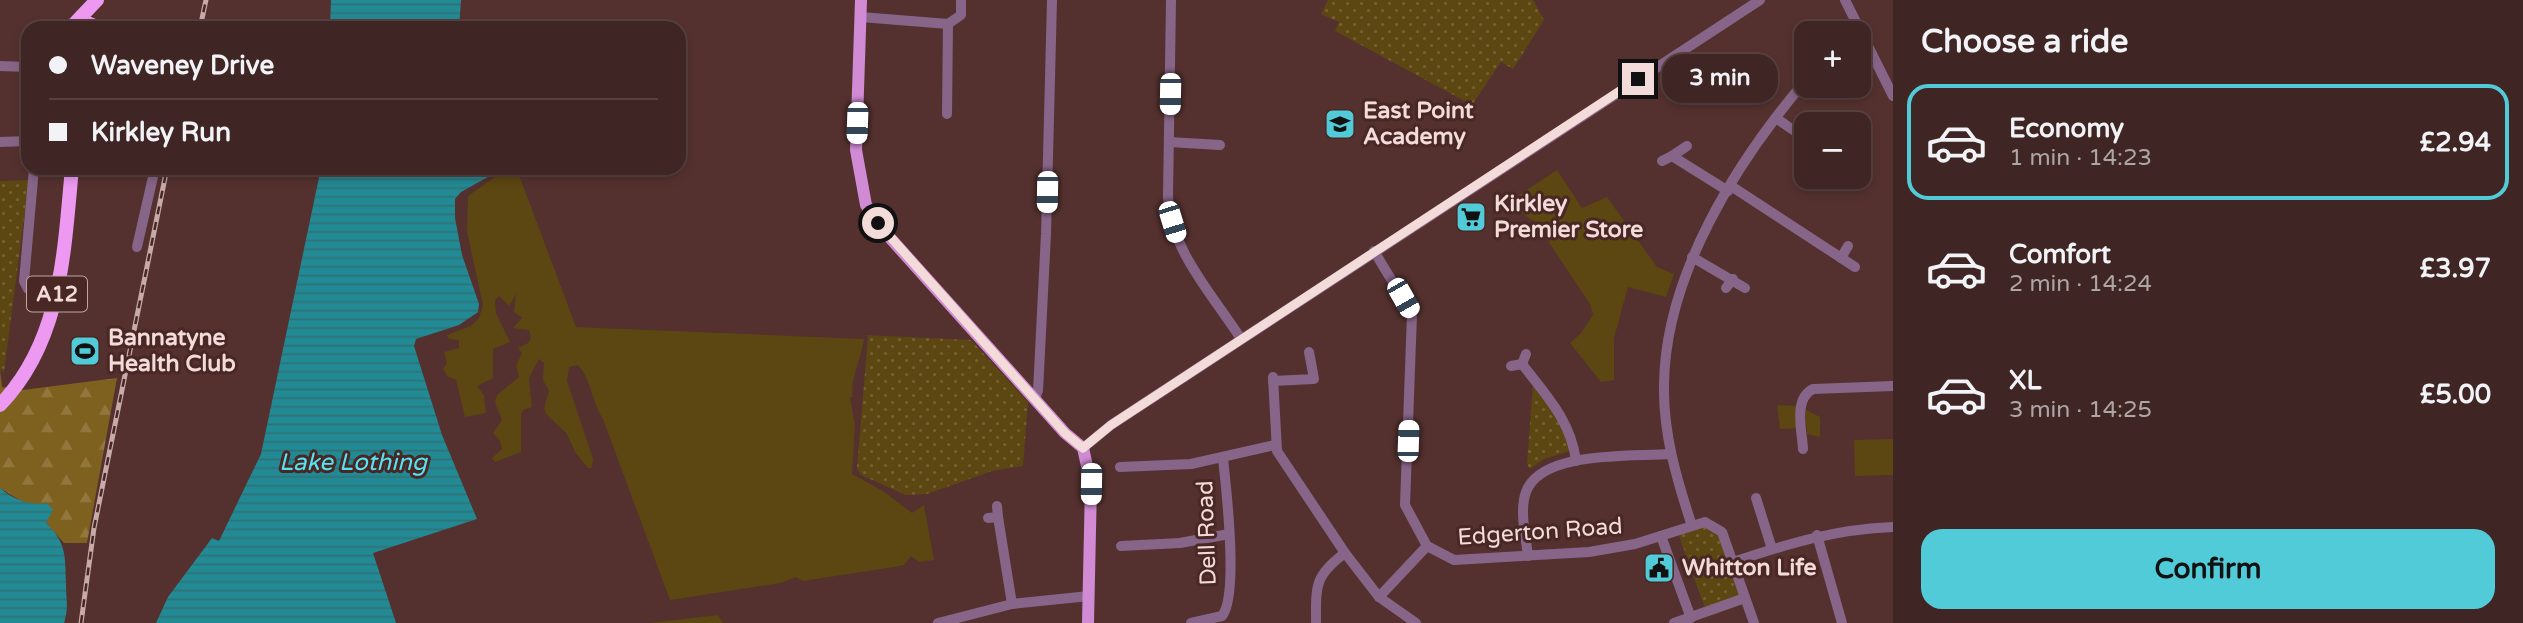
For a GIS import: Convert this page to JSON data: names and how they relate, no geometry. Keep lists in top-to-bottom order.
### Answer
{
  "streets": {
    "highway": ["A12"],
    "street": ["Edgerton Road", "Dell Road"]
  },
  "water": ["Lake Lothing"],
  "places": {
    "school or university": ["East Point Academy"],
    "supermarket": ["Kirkley Premier Store"],
    "sports": ["Bannatyne Health Club"],
    "public building": ["Whitton Life"]
  },
  "page": {
    "heading": "Choose a ride",
    "map_buttons": ["+", "−"],
    "banner": ["Waveney Drive", "Kirkley Run"],
    "bubble": "3 min",
    "list": [
      {
        "name": "Economy",
        "note": "1 min · 14:23",
        "value": "£2.94"
      },
      {
        "name": "Comfort",
        "note": "2 min · 14:24",
        "value": "£3.97"
      },
      {
        "name": "XL",
        "note": "3 min · 14:25",
        "value": "£5.00"
      }
    ],
    "buttons": "Confirm"
  }
}
